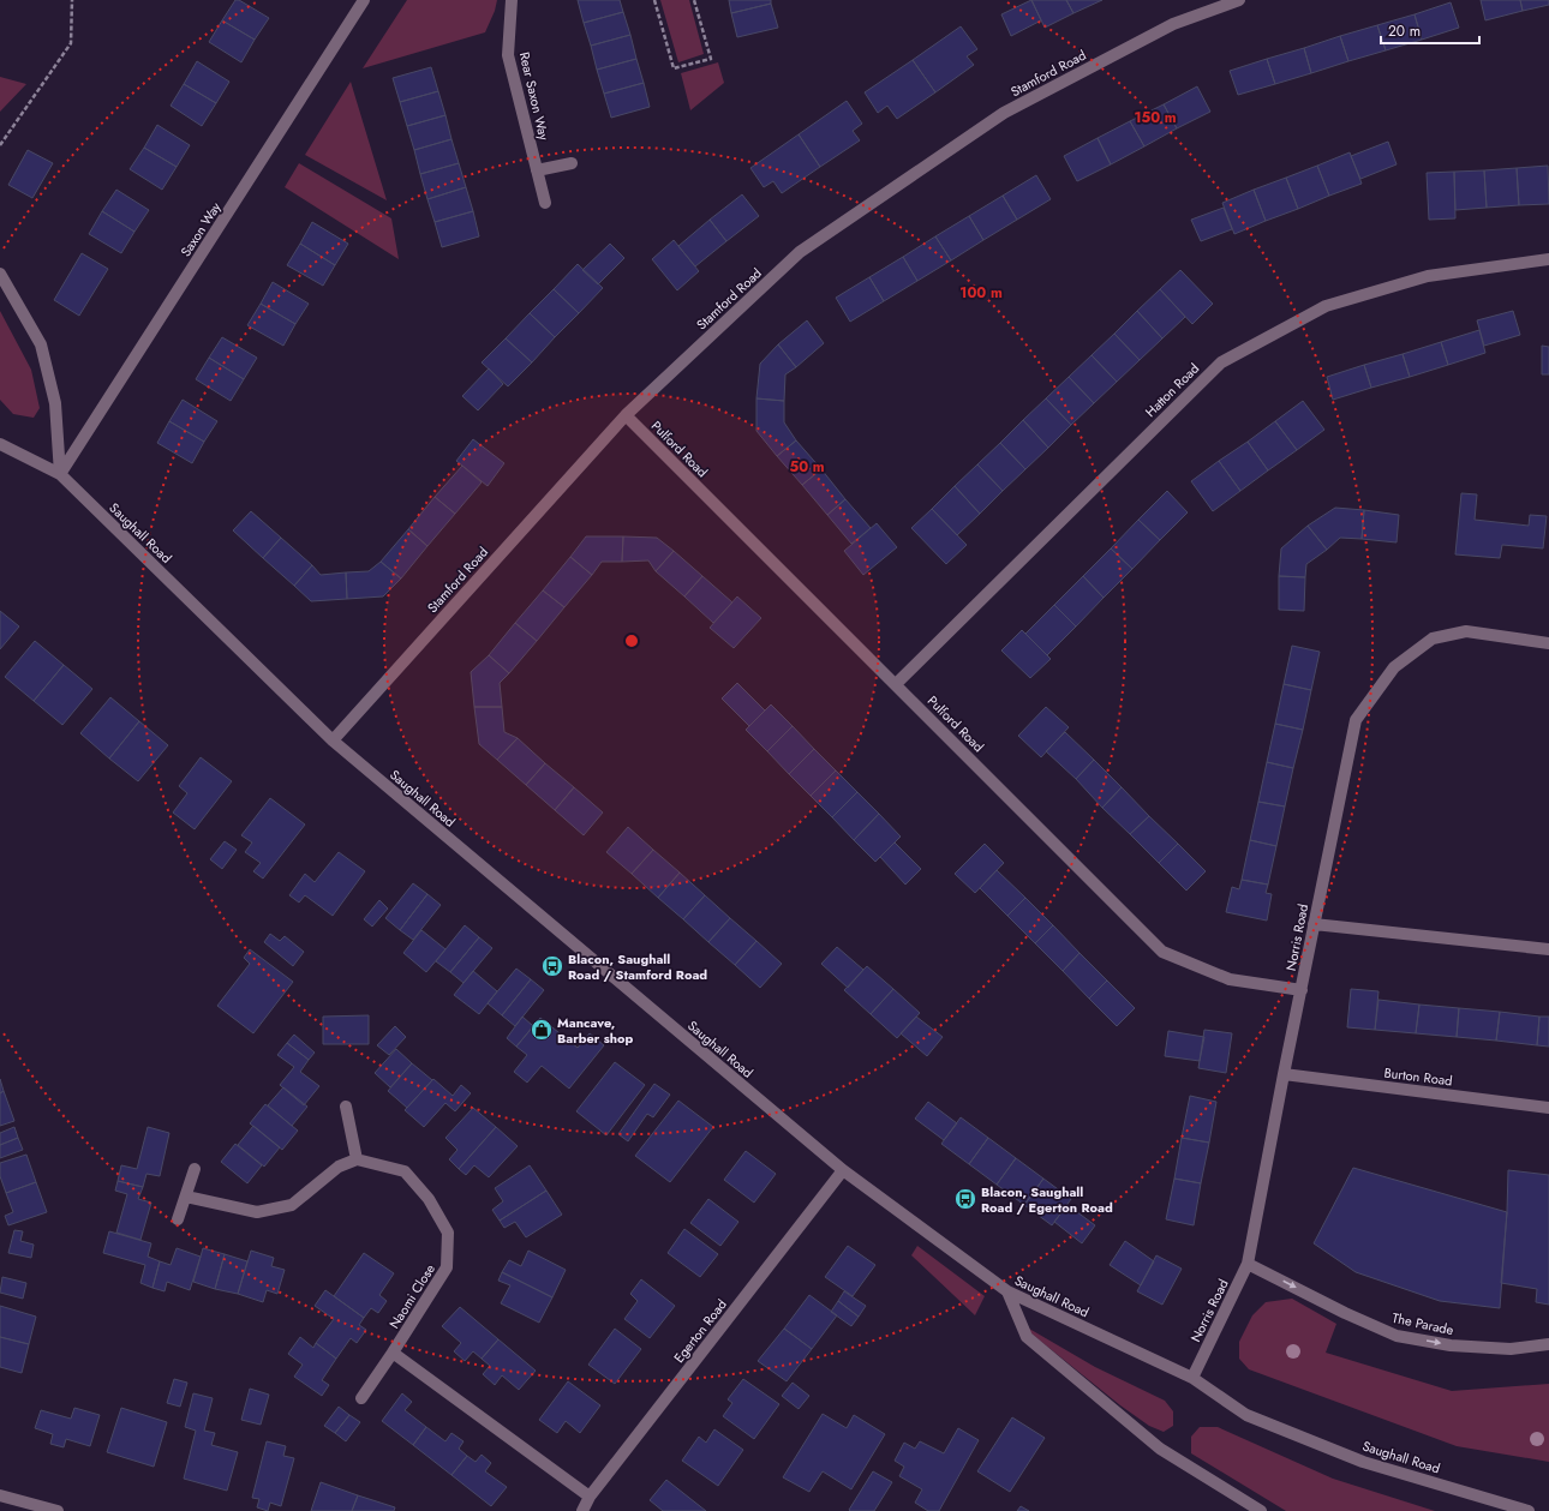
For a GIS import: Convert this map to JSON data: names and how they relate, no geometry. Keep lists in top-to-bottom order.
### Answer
{
  "streets": {
    "street": [
      "Stamford Road",
      "Rear Saxon Way",
      "Saxon Way",
      "Hatton Road",
      "Pulford Road",
      "Saughall Road",
      "Norris Road",
      "Burton Road",
      "Naomi Close",
      "The Parade",
      "Egerton Road"
    ]
  },
  "crossings": [
    ["Stamford Road", "Pulford Road"],
    ["Stamford Road", "Saughall Road"],
    ["Saxon Way", "Saughall Road"],
    ["Hatton Road", "Pulford Road"],
    ["Pulford Road", "Norris Road"],
    ["Saughall Road", "Norris Road"],
    ["Saughall Road", "Egerton Road"],
    ["Norris Road", "Burton Road"],
    ["Norris Road", "The Parade"]
  ],
  "one_way": ["The Parade"],
  "places": {
    "bus stop": ["Blacon, Saughall Road / Stamford Road", "Blacon, Saughall Road / Egerton Road"],
    "shop": ["Mancave, Barber shop"]
  },
  "scale_bar": "20 m",
  "rings": ["150 m", "100 m", "50 m"]
}
